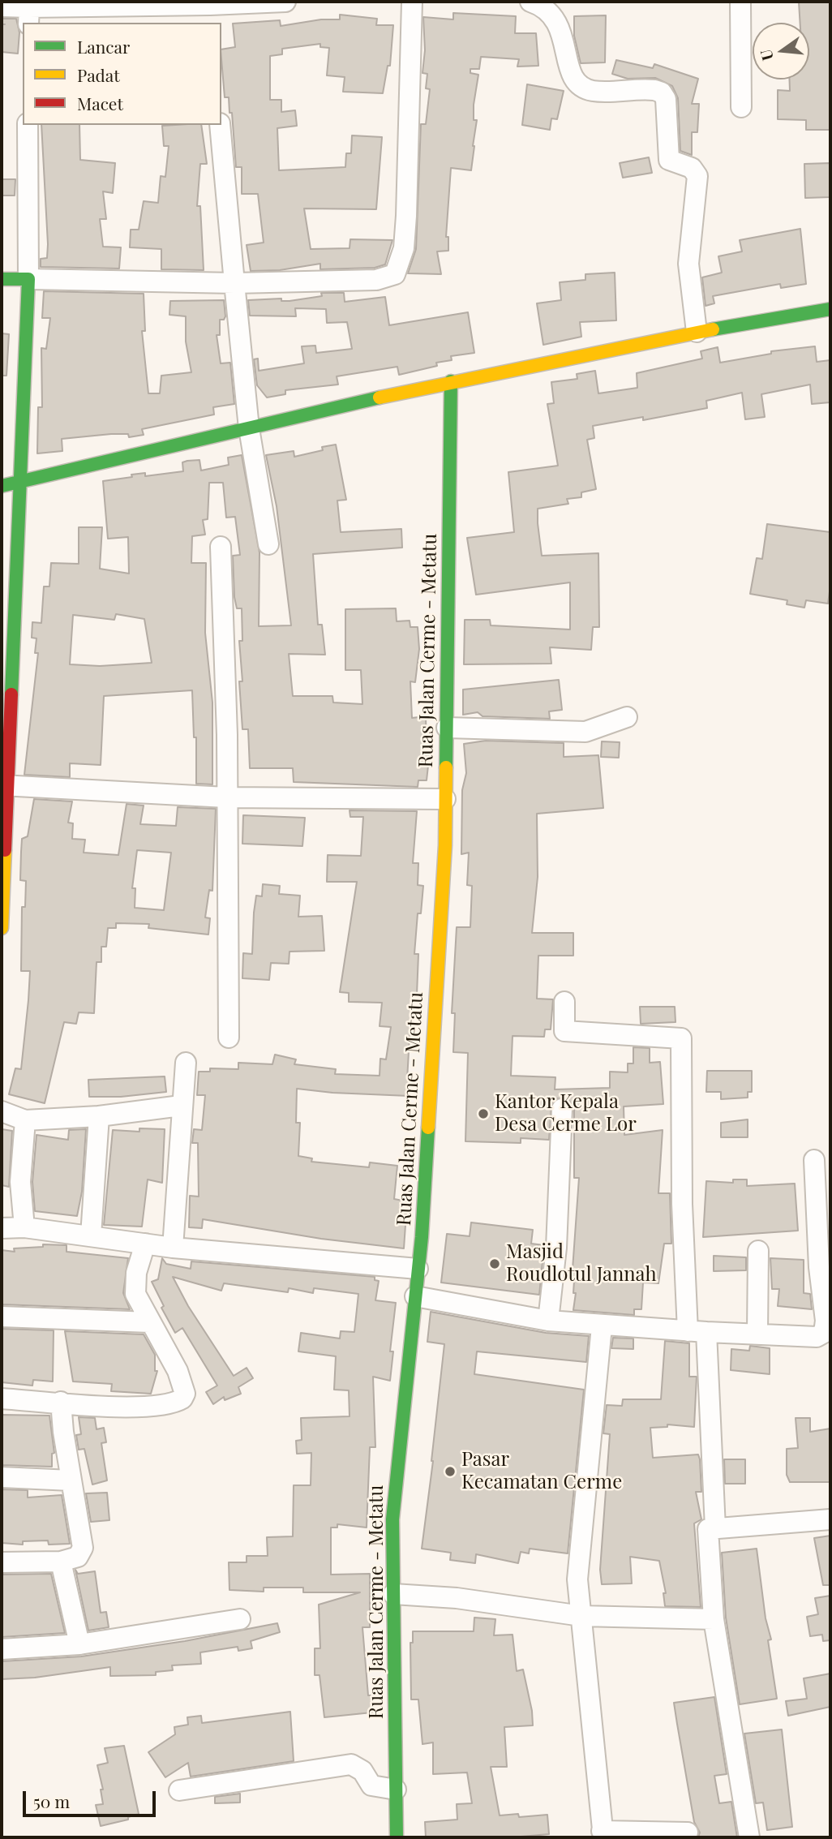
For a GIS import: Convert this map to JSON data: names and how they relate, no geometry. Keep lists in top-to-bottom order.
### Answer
{
  "streets": {
    "main road": ["Ruas Jalan Cerme - Metatu"]
  },
  "places": ["Kantor Kepala Desa Cerme Lor", "Masjid Roudlotul Jannah", "Pasar Kecamatan Cerme"],
  "legend": ["Lancar", "Padat", "Macet"],
  "scale_bar": "50 m",
  "north": "left"
}
